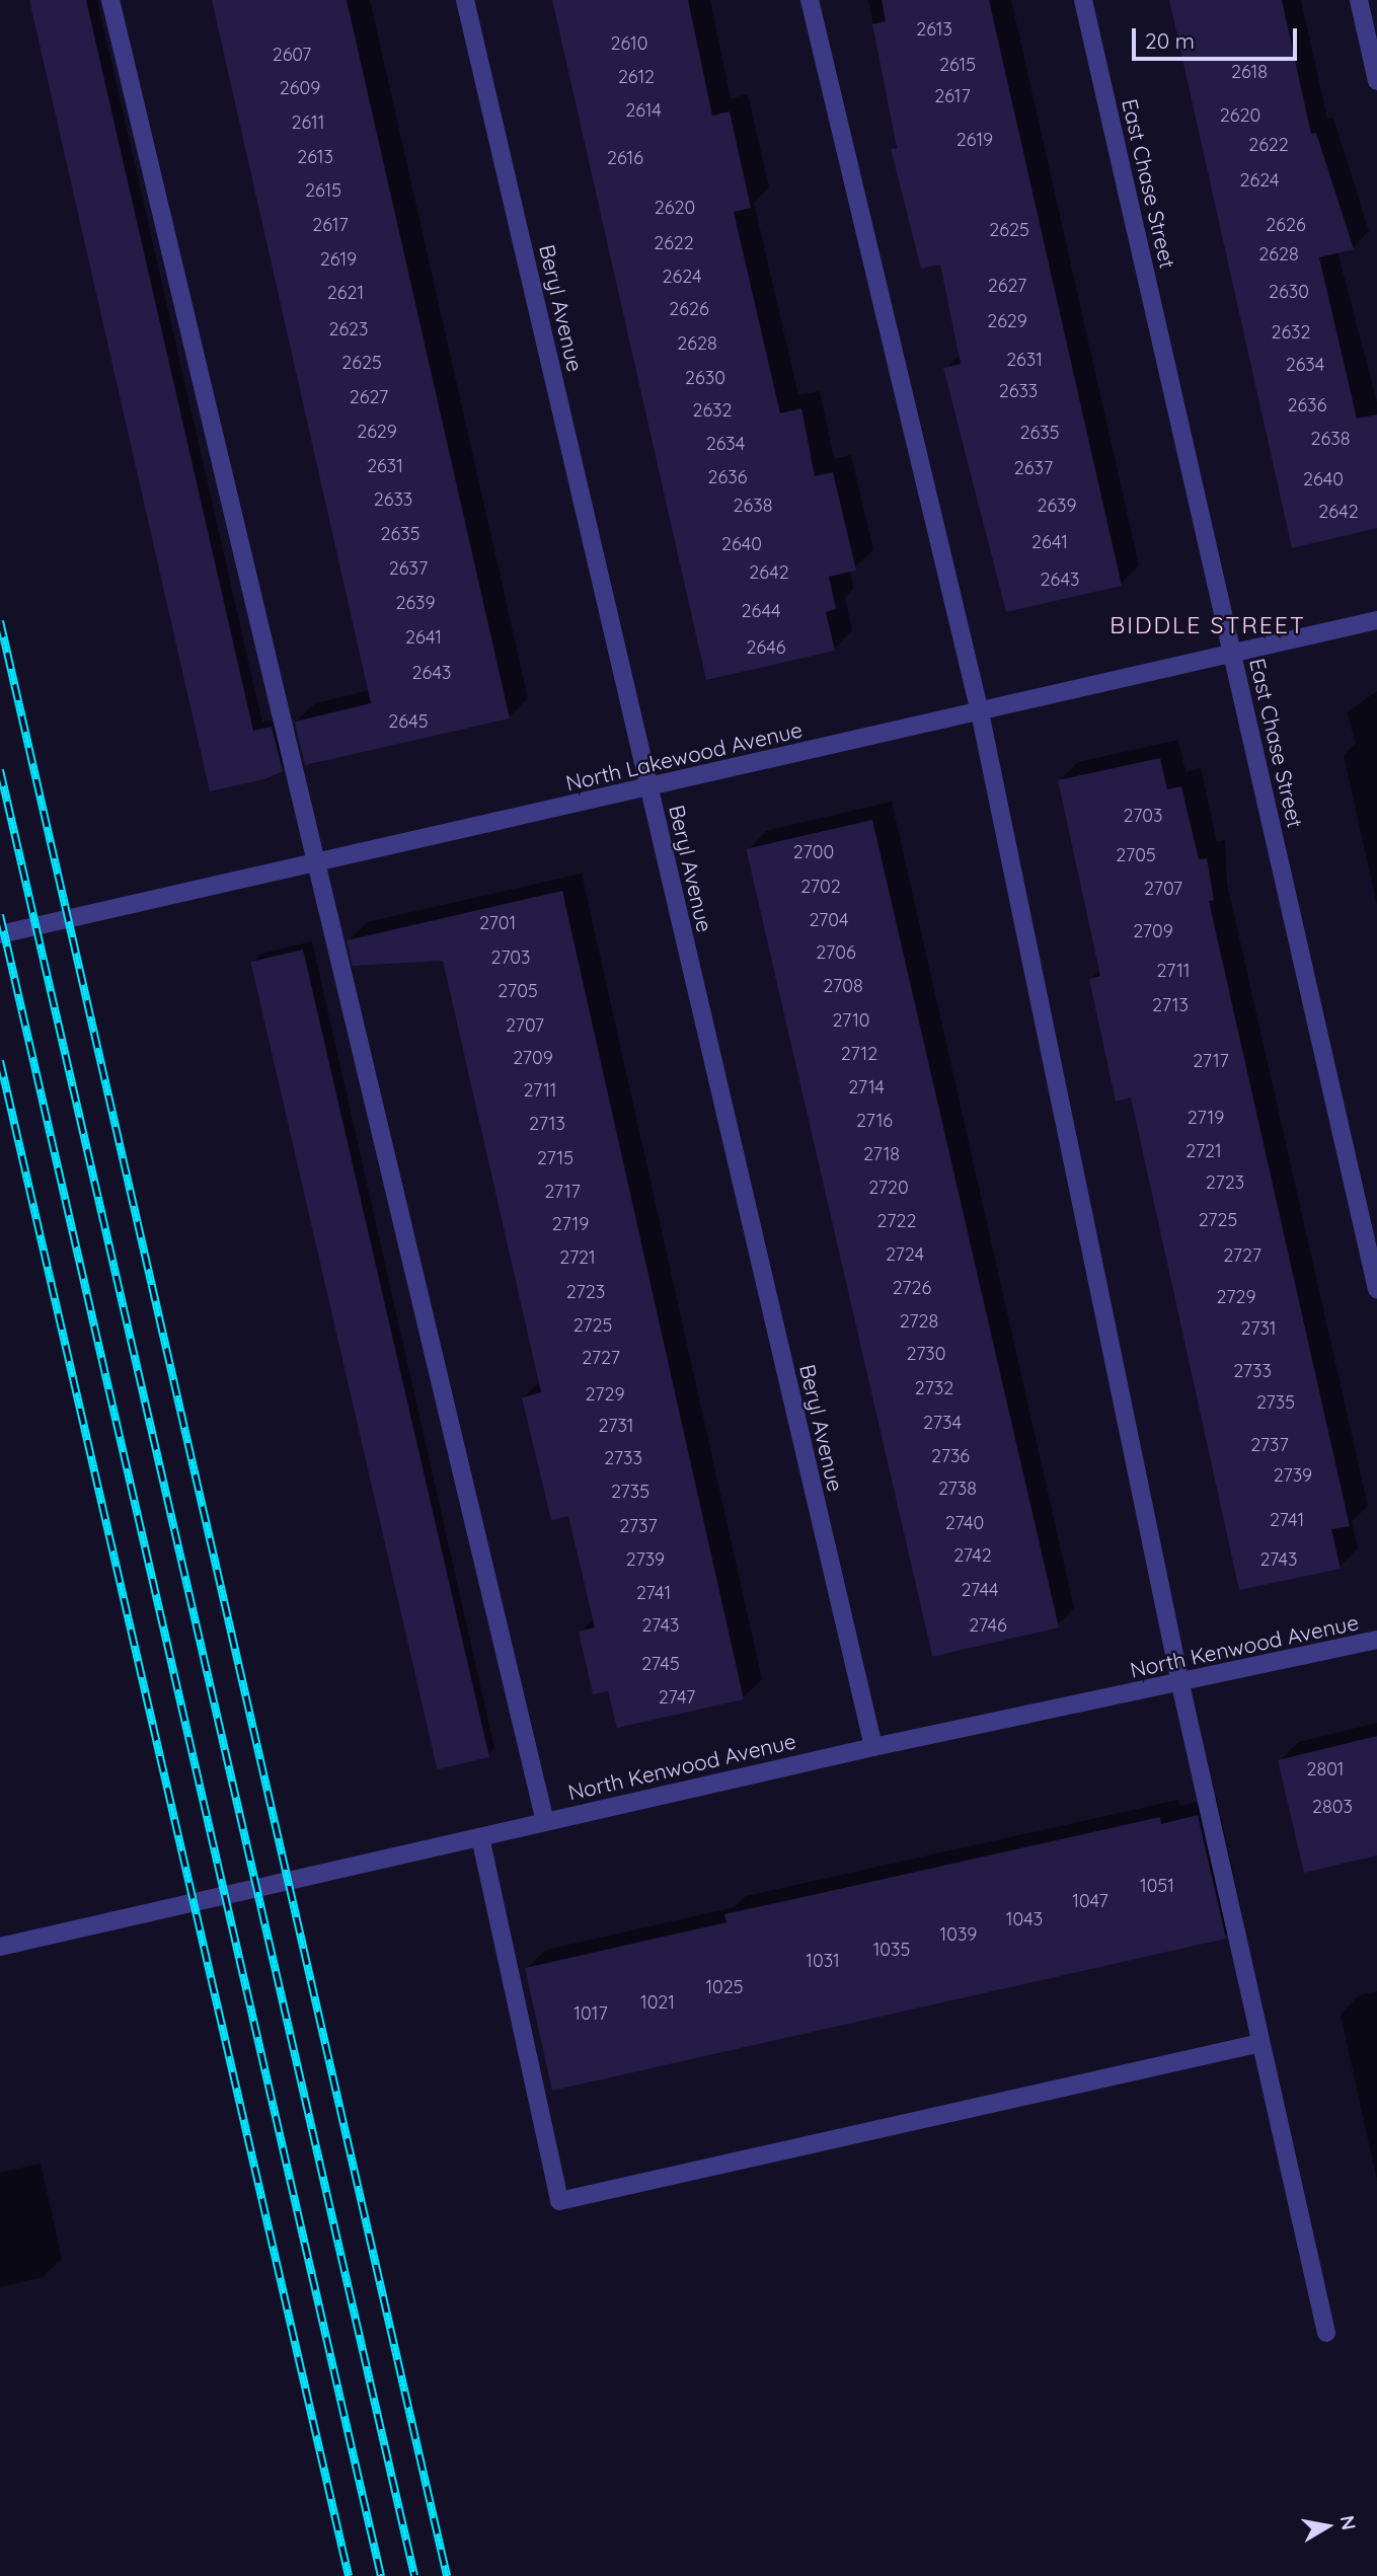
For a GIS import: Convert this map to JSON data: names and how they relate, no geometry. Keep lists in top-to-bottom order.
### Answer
{
  "streets": {
    "street": [
      "East Chase Street",
      "Beryl Avenue",
      "North Lakewood Avenue",
      "North Kenwood Avenue"
    ]
  },
  "crossings": [
    ["East Chase Street", "North Lakewood Avenue"],
    ["Beryl Avenue", "North Lakewood Avenue"],
    ["Beryl Avenue", "North Kenwood Avenue"]
  ],
  "districts": ["BIDDLE STREET"],
  "house_numbers": [
    "2613",
    "2610",
    "2607",
    "2615",
    "2618",
    "2612",
    "2609",
    "2617",
    "2614",
    "2620",
    "2611",
    "2619",
    "2622",
    "2613",
    "2616",
    "2624",
    "2615",
    "2620",
    "2617",
    "2626",
    "2625",
    "2622",
    "2628",
    "2619",
    "2624",
    "2627",
    "2630",
    "2621",
    "2626",
    "2629",
    "2623",
    "2632",
    "2628",
    "2631",
    "2625",
    "2634",
    "2630",
    "2633",
    "2627",
    "2636",
    "2632",
    "2629",
    "2635",
    "2638",
    "2634",
    "2631",
    "2637",
    "2636",
    "2640",
    "2633",
    "2638",
    "2639",
    "2642",
    "2635",
    "2641",
    "2640",
    "2637",
    "2642",
    "2643",
    "2639",
    "2644",
    "2641",
    "2646",
    "2643",
    "2645",
    "2703",
    "2700",
    "2705",
    "2702",
    "2707",
    "2704",
    "2701",
    "2709",
    "2706",
    "2703",
    "2711",
    "2708",
    "2705",
    "2713",
    "2710",
    "2707",
    "2712",
    "2709",
    "2717",
    "2714",
    "2711",
    "2719",
    "2716",
    "2713",
    "2721",
    "2718",
    "2715",
    "2723",
    "2720",
    "2717",
    "2725",
    "2722",
    "2719",
    "2724",
    "2727",
    "2721",
    "2726",
    "2723",
    "2729",
    "2728",
    "2725",
    "2731",
    "2730",
    "2727",
    "2733",
    "2732",
    "2729",
    "2735",
    "2734",
    "2731",
    "2737",
    "2736",
    "2733",
    "2739",
    "2738",
    "2735",
    "2741",
    "2740",
    "2737",
    "2742",
    "2739",
    "2743",
    "2744",
    "2741",
    "2743",
    "2746",
    "2745",
    "2747",
    "2801",
    "2803",
    "1051",
    "1047",
    "1043",
    "1039",
    "1035",
    "1031",
    "1025",
    "1021",
    "1017"
  ],
  "scale_bar": "20 m",
  "north": "right"
}
